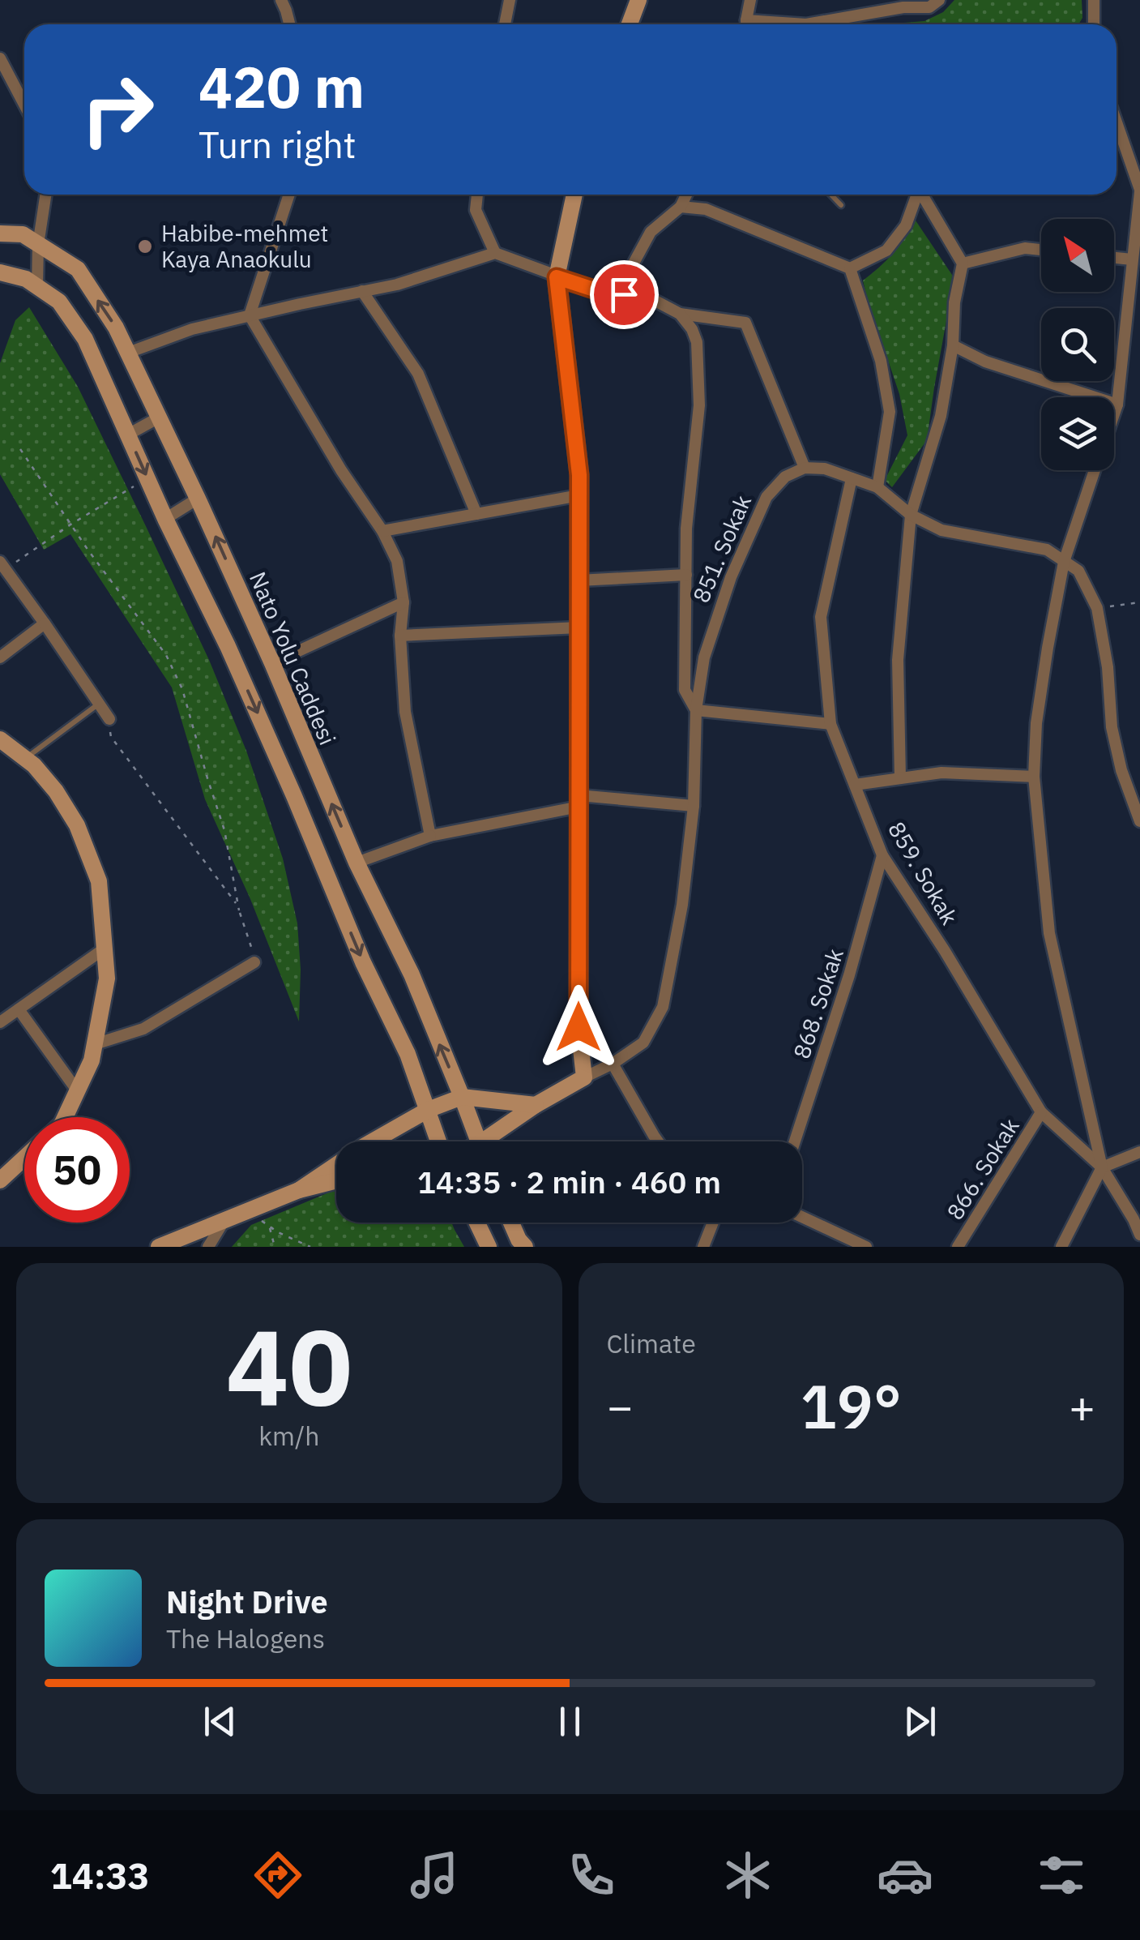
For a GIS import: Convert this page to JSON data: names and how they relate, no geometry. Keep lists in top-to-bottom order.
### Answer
{
  "streets": {
    "main road": ["851. Sokak", "Nato Yolu Caddesi"],
    "street": ["859. Sokak", "868. Sokak", "866. Sokak"]
  },
  "crossings": [
    ["859. Sokak", "868. Sokak"],
    ["859. Sokak", "866. Sokak"]
  ],
  "places": ["Habibe-mehmet Kaya Anaokulu"],
  "north": "top left",
  "page": {
    "turn": ["420 m", "Turn right"],
    "limit": "50",
    "trip": "14:35 · 2 min · 460 m",
    "tile": [
      ["40", "km/h"],
      "Climate"
    ],
    "heat": ["−", "19°", "+"],
    "song": ["Night Drive", "The Halogens"],
    "tabs": "14:33"
  }
}
